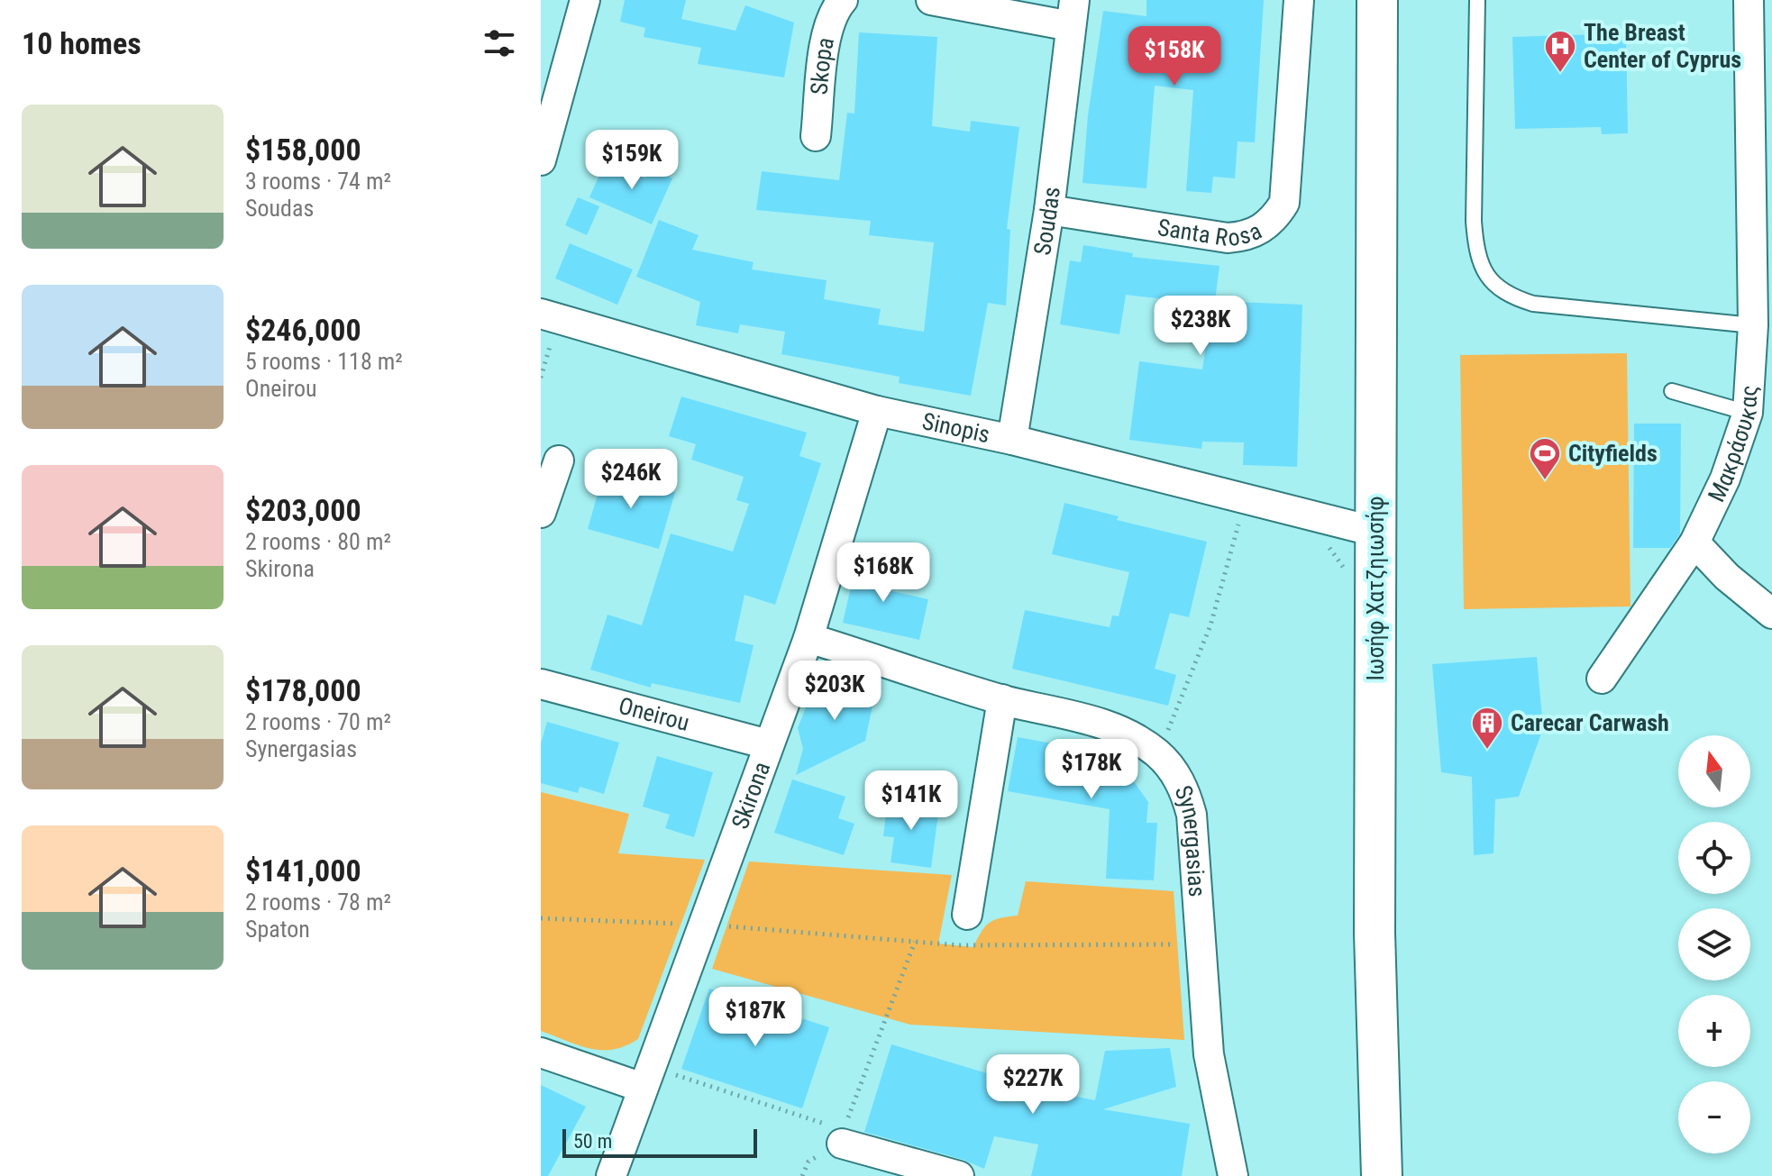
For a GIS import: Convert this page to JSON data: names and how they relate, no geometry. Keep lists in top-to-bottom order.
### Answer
{
  "streets": {
    "main road": ["Ιωσήφ Χατζηιωσήφ"],
    "street": [
      "Skopa",
      "Soudas",
      "Santa Rosa",
      "Sinopis",
      "Μακράσυκας",
      "Oneirou",
      "Skirona",
      "Synergasias"
    ]
  },
  "crossings": [
    ["Soudas", "Santa Rosa"],
    ["Soudas", "Sinopis"],
    ["Sinopis", "Ιωσήφ Χατζηιωσήφ"],
    ["Sinopis", "Skirona"],
    ["Oneirou", "Skirona"],
    ["Skirona", "Synergasias"]
  ],
  "places": {
    "hospital": ["The Breast Center of Cyprus"],
    "sports": ["Cityfields"],
    "building": ["Carecar Carwash"]
  },
  "scale_bar": "50 m",
  "north": "top",
  "page": {
    "heading": "10 homes",
    "price": [
      "$158K",
      "$159K",
      "$238K",
      "$246K",
      "$168K",
      "$203K",
      "$178K",
      "$141K",
      "$187K",
      "$227K"
    ],
    "list": [
      {
        "name": "$158,000",
        "note": "3 rooms · 74 m² · Soudas"
      },
      {
        "name": "$246,000",
        "note": "5 rooms · 118 m² · Oneirou"
      },
      {
        "name": "$203,000",
        "note": "2 rooms · 80 m² · Skirona"
      },
      {
        "name": "$178,000",
        "note": "2 rooms · 70 m² · Synergasias"
      },
      {
        "name": "$141,000",
        "note": "2 rooms · 78 m² · Spaton"
      }
    ],
    "map_buttons": ["+", "−"],
    "scale": "50 m"
  }
}
